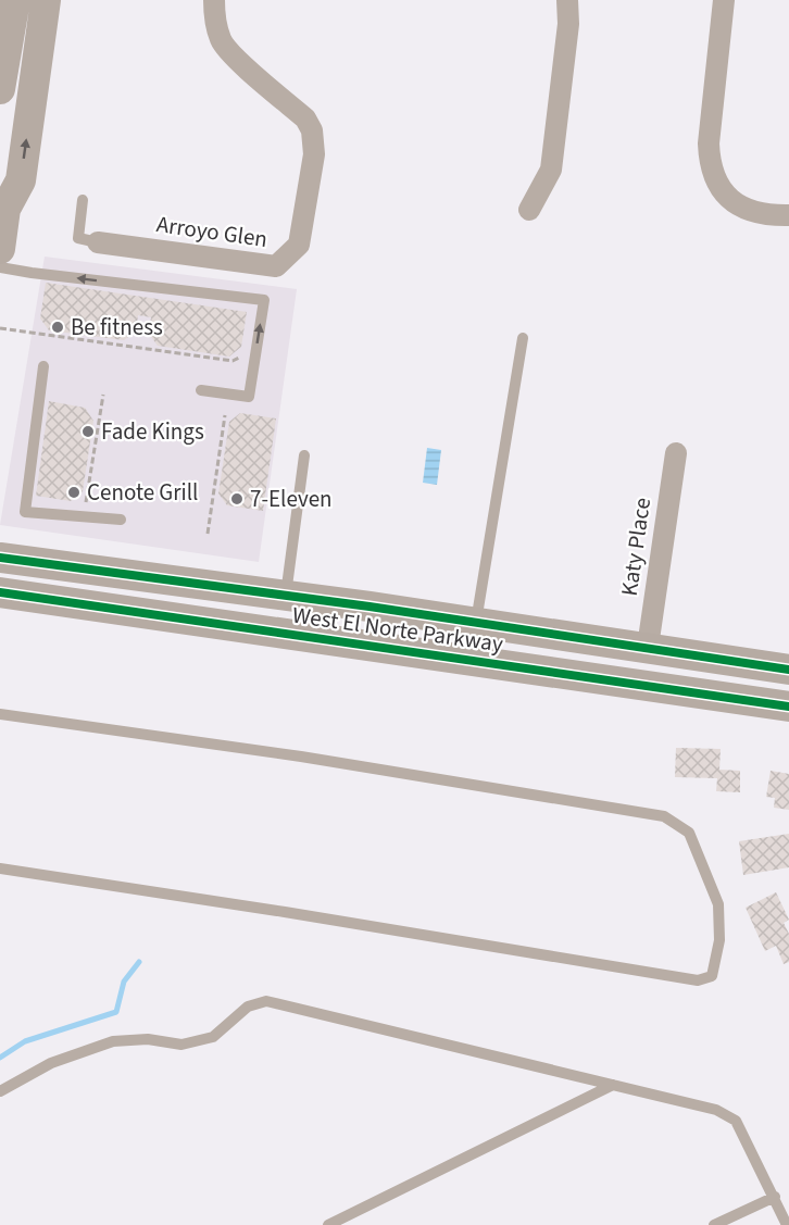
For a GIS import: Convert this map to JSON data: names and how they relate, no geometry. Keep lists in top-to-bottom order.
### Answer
{
  "streets": {
    "main road": ["West El Norte Parkway"],
    "street": ["Arroyo Glen", "Katy Place"]
  },
  "crossings": [
    ["Katy Place", "West El Norte Parkway"]
  ],
  "places": [
    "Be fitness",
    "Fade Kings",
    "Cenote Grill",
    "7-Eleven"
  ]
}
